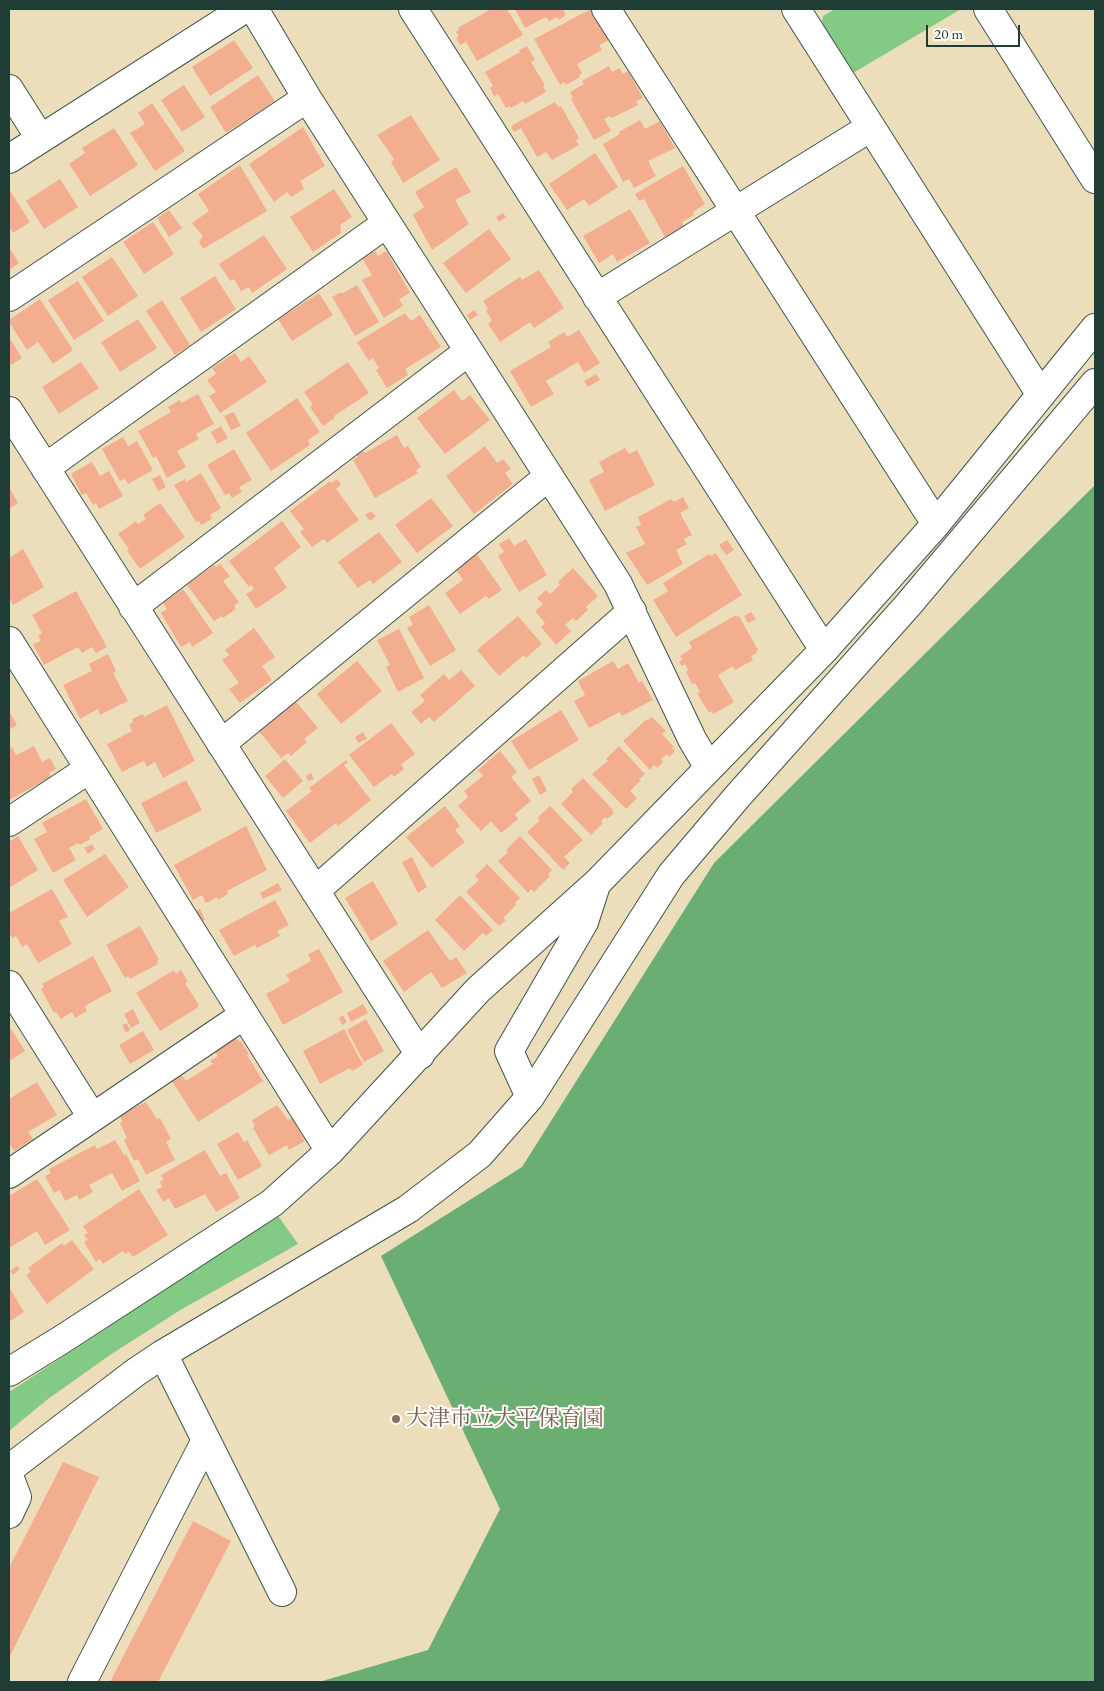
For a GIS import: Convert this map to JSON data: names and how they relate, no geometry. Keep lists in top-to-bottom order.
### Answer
{
  "places": ["大津市立大平保育園"],
  "scale_bar": "20 m"
}
